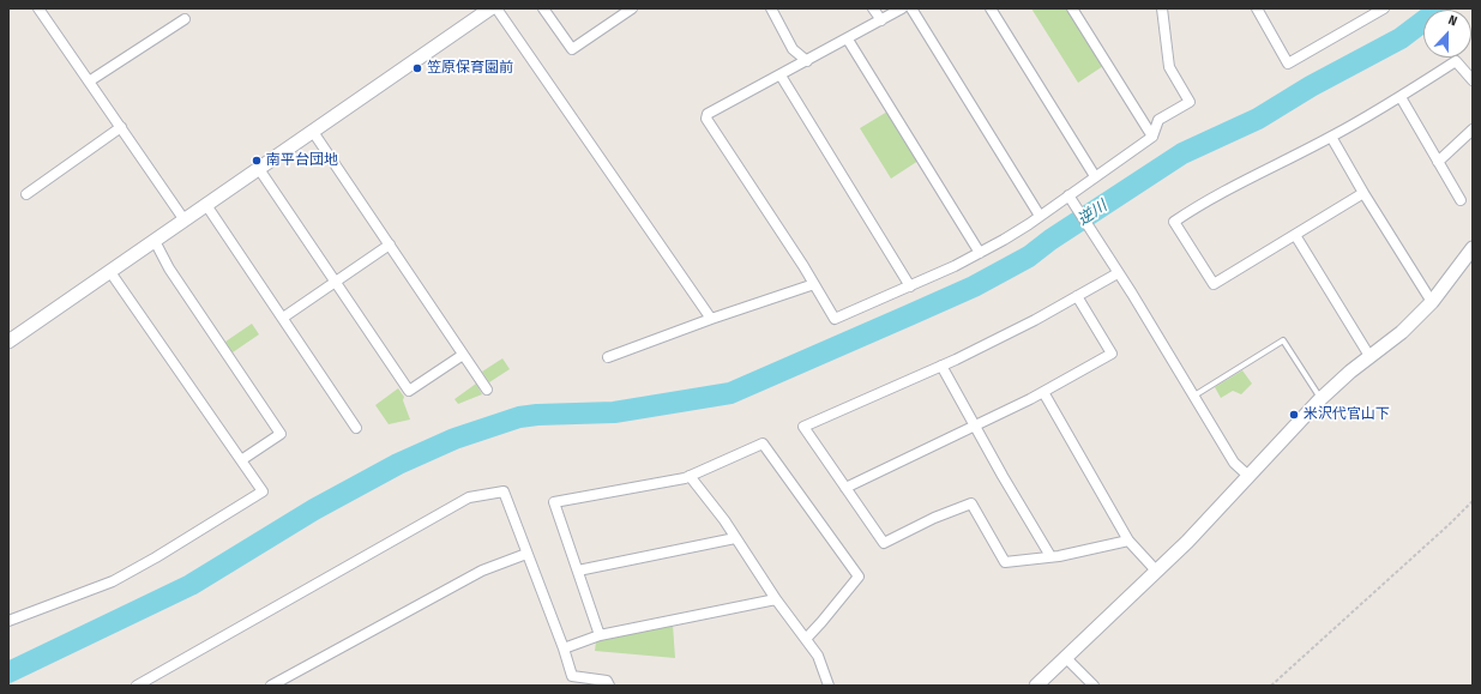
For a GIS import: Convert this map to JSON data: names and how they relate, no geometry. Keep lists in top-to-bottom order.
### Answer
{
  "water": ["逆川"],
  "places": ["笠原保育園前", "南平台団地", "米沢代官山下"],
  "north": "top"
}
